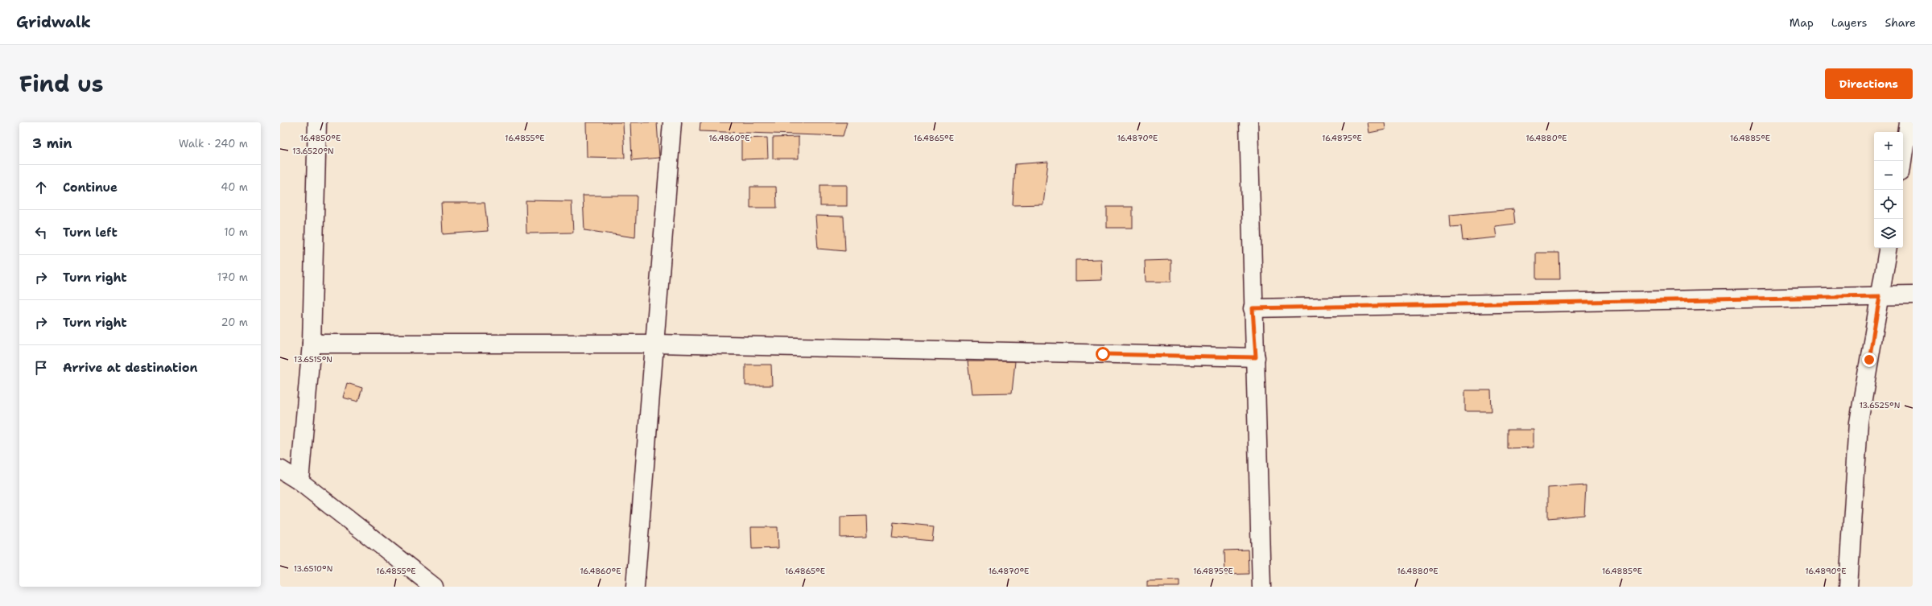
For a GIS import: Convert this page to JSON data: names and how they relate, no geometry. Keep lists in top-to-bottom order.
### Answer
{
  "page": {
    "header": "Gridwalk",
    "nav": ["Map", "Layers", "Share"],
    "title": "Find us",
    "buttons": "Directions",
    "heading": ["3 min", "Walk · 240 m"],
    "map_buttons": ["+", "−"],
    "list": [
      ["Continue", "40 m"],
      ["Turn left", "10 m"],
      ["Turn right", "170 m"],
      ["Turn right", "20 m"],
      "Arrive at destination"
    ]
  },
  "coordinates": [
    "16.4850°E",
    "16.4855°E",
    "16.4860°E",
    "16.4865°E",
    "16.4870°E",
    "16.4875°E",
    "16.4880°E",
    "16.4885°E",
    "13.6520°N",
    "13.6515°N",
    "13.6525°N",
    "13.6510°N",
    "16.4890°E"
  ]
}
